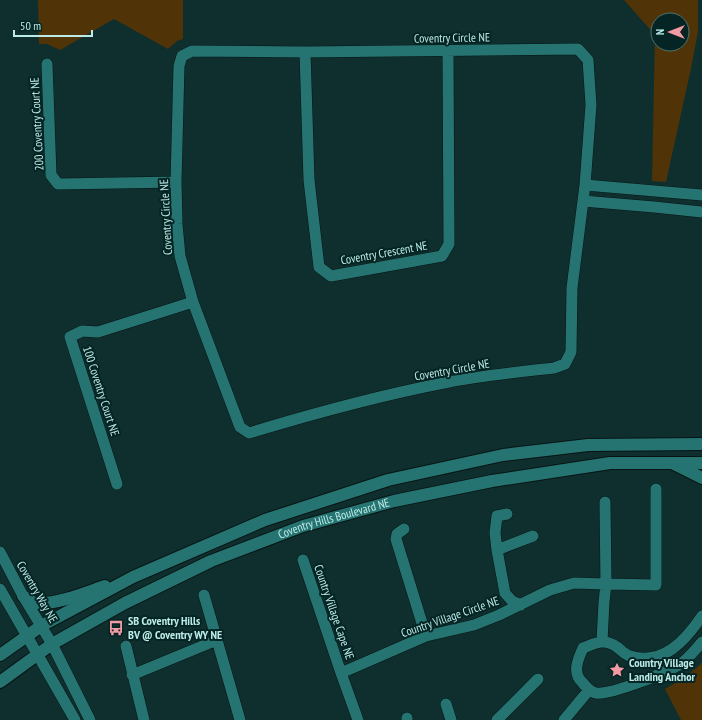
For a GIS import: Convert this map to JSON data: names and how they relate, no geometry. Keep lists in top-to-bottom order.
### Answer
{
  "streets": {
    "street": [
      "Coventry Circle NE",
      "200 Coventry Court NE",
      "Coventry Crescent NE",
      "100 Coventry Court NE",
      "Coventry Hills Boulevard NE",
      "Coventry Way NE",
      "Country Village Cape NE",
      "Country Village Circle NE"
    ]
  },
  "crossings": [
    ["Coventry Circle NE", "200 Coventry Court NE"],
    ["Coventry Circle NE", "Coventry Crescent NE"],
    ["Coventry Circle NE", "100 Coventry Court NE"],
    ["Coventry Hills Boulevard NE", "Coventry Way NE"],
    ["Country Village Cape NE", "Country Village Circle NE"]
  ],
  "places": {
    "bus stop": ["SB Coventry Hills BV @ Coventry WY NE"],
    "place": ["Country Village Landing Anchor"]
  },
  "scale_bar": "50 m",
  "north": "left"
}
